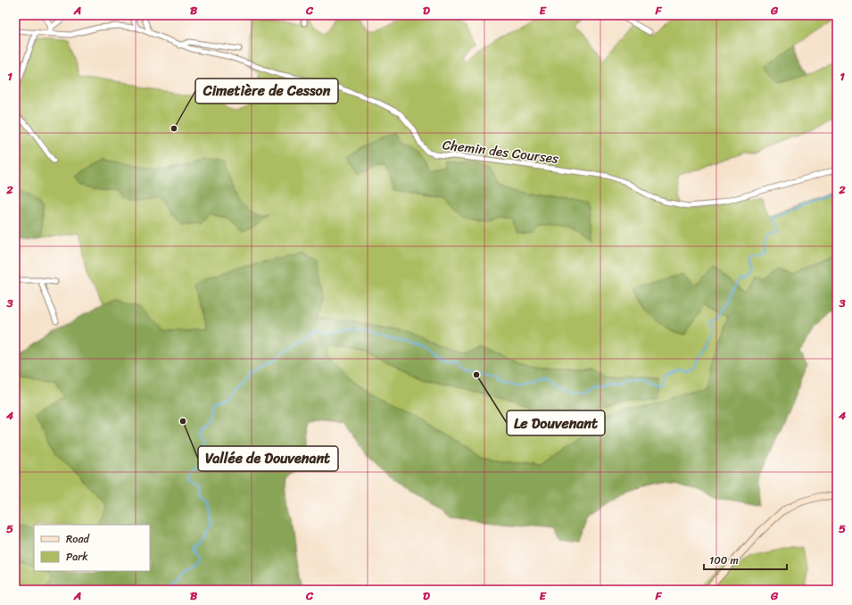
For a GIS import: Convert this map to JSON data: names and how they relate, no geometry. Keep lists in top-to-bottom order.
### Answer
{
  "streets": {
    "street": ["Chemin des Courses"]
  },
  "places": ["Cimetière de Cesson", "Le Douvenant", "Vallée de Douvenant"],
  "legend": ["Road", "Park"],
  "scale_bar": "100 m",
  "grid": {
    "columns": [
      "A",
      "B",
      "C",
      "D",
      "E",
      "F",
      "G"
    ],
    "rows": [
      "1",
      "2",
      "3",
      "4",
      "5"
    ]
  }
}
